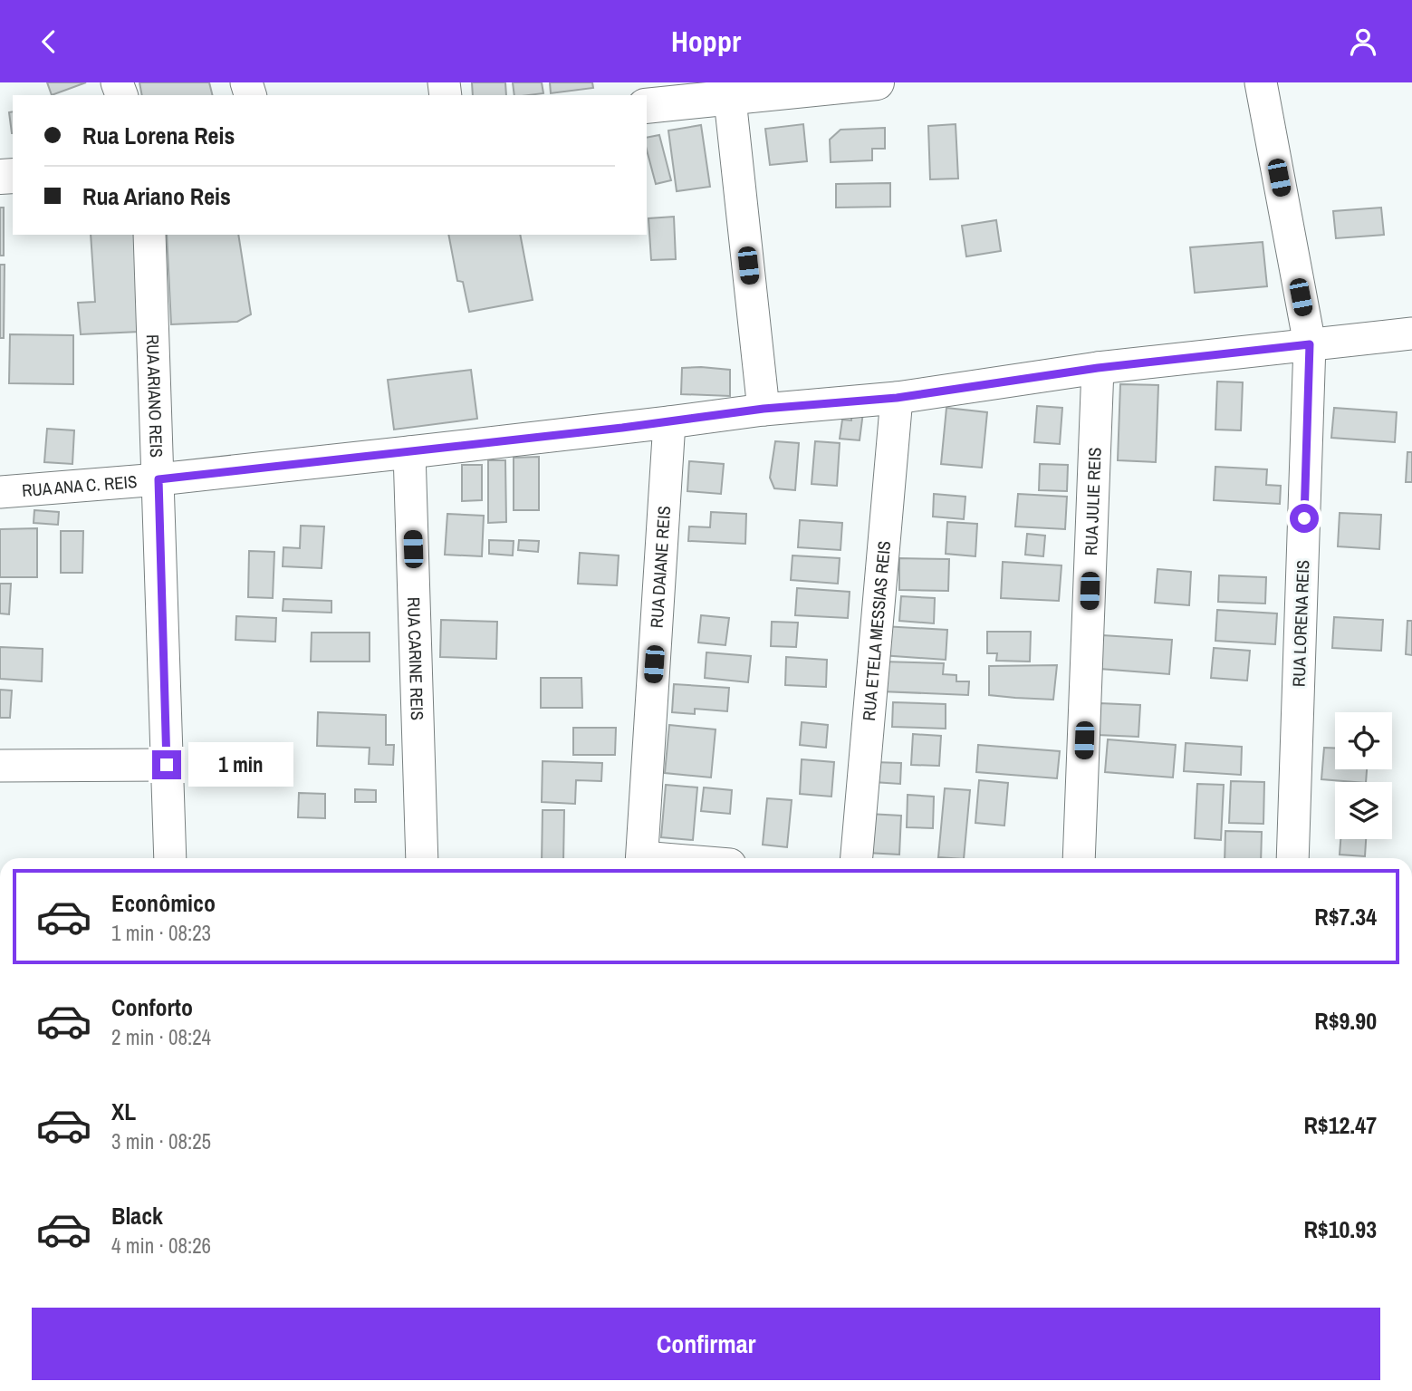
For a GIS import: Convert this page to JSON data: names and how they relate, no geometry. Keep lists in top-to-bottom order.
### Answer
{
  "streets": {
    "street": [
      "RUA ARIANO REIS",
      "RUA ANA C. REIS",
      "RUA JULIE REIS",
      "RUA DAIANE REIS",
      "RUA LORENA REIS",
      "RUA ETELA MESSIAS REIS",
      "RUA CARINE REIS"
    ]
  },
  "crossings": [
    ["RUA ARIANO REIS", "RUA ANA C. REIS"],
    ["RUA ANA C. REIS", "RUA JULIE REIS"],
    ["RUA ANA C. REIS", "RUA DAIANE REIS"],
    ["RUA ANA C. REIS", "RUA LORENA REIS"],
    ["RUA ANA C. REIS", "RUA ETELA MESSIAS REIS"],
    ["RUA ANA C. REIS", "RUA CARINE REIS"]
  ],
  "page": {
    "header": "Hoppr",
    "banner": ["Rua Lorena Reis", "Rua Ariano Reis"],
    "bubble": "1 min",
    "list": [
      {
        "name": "Econômico",
        "note": "1 min · 08:23",
        "value": "R$7.34"
      },
      {
        "name": "Conforto",
        "note": "2 min · 08:24",
        "value": "R$9.90"
      },
      {
        "name": "XL",
        "note": "3 min · 08:25",
        "value": "R$12.47"
      },
      {
        "name": "Black",
        "note": "4 min · 08:26",
        "value": "R$10.93"
      }
    ],
    "buttons": "Confirmar"
  }
}
